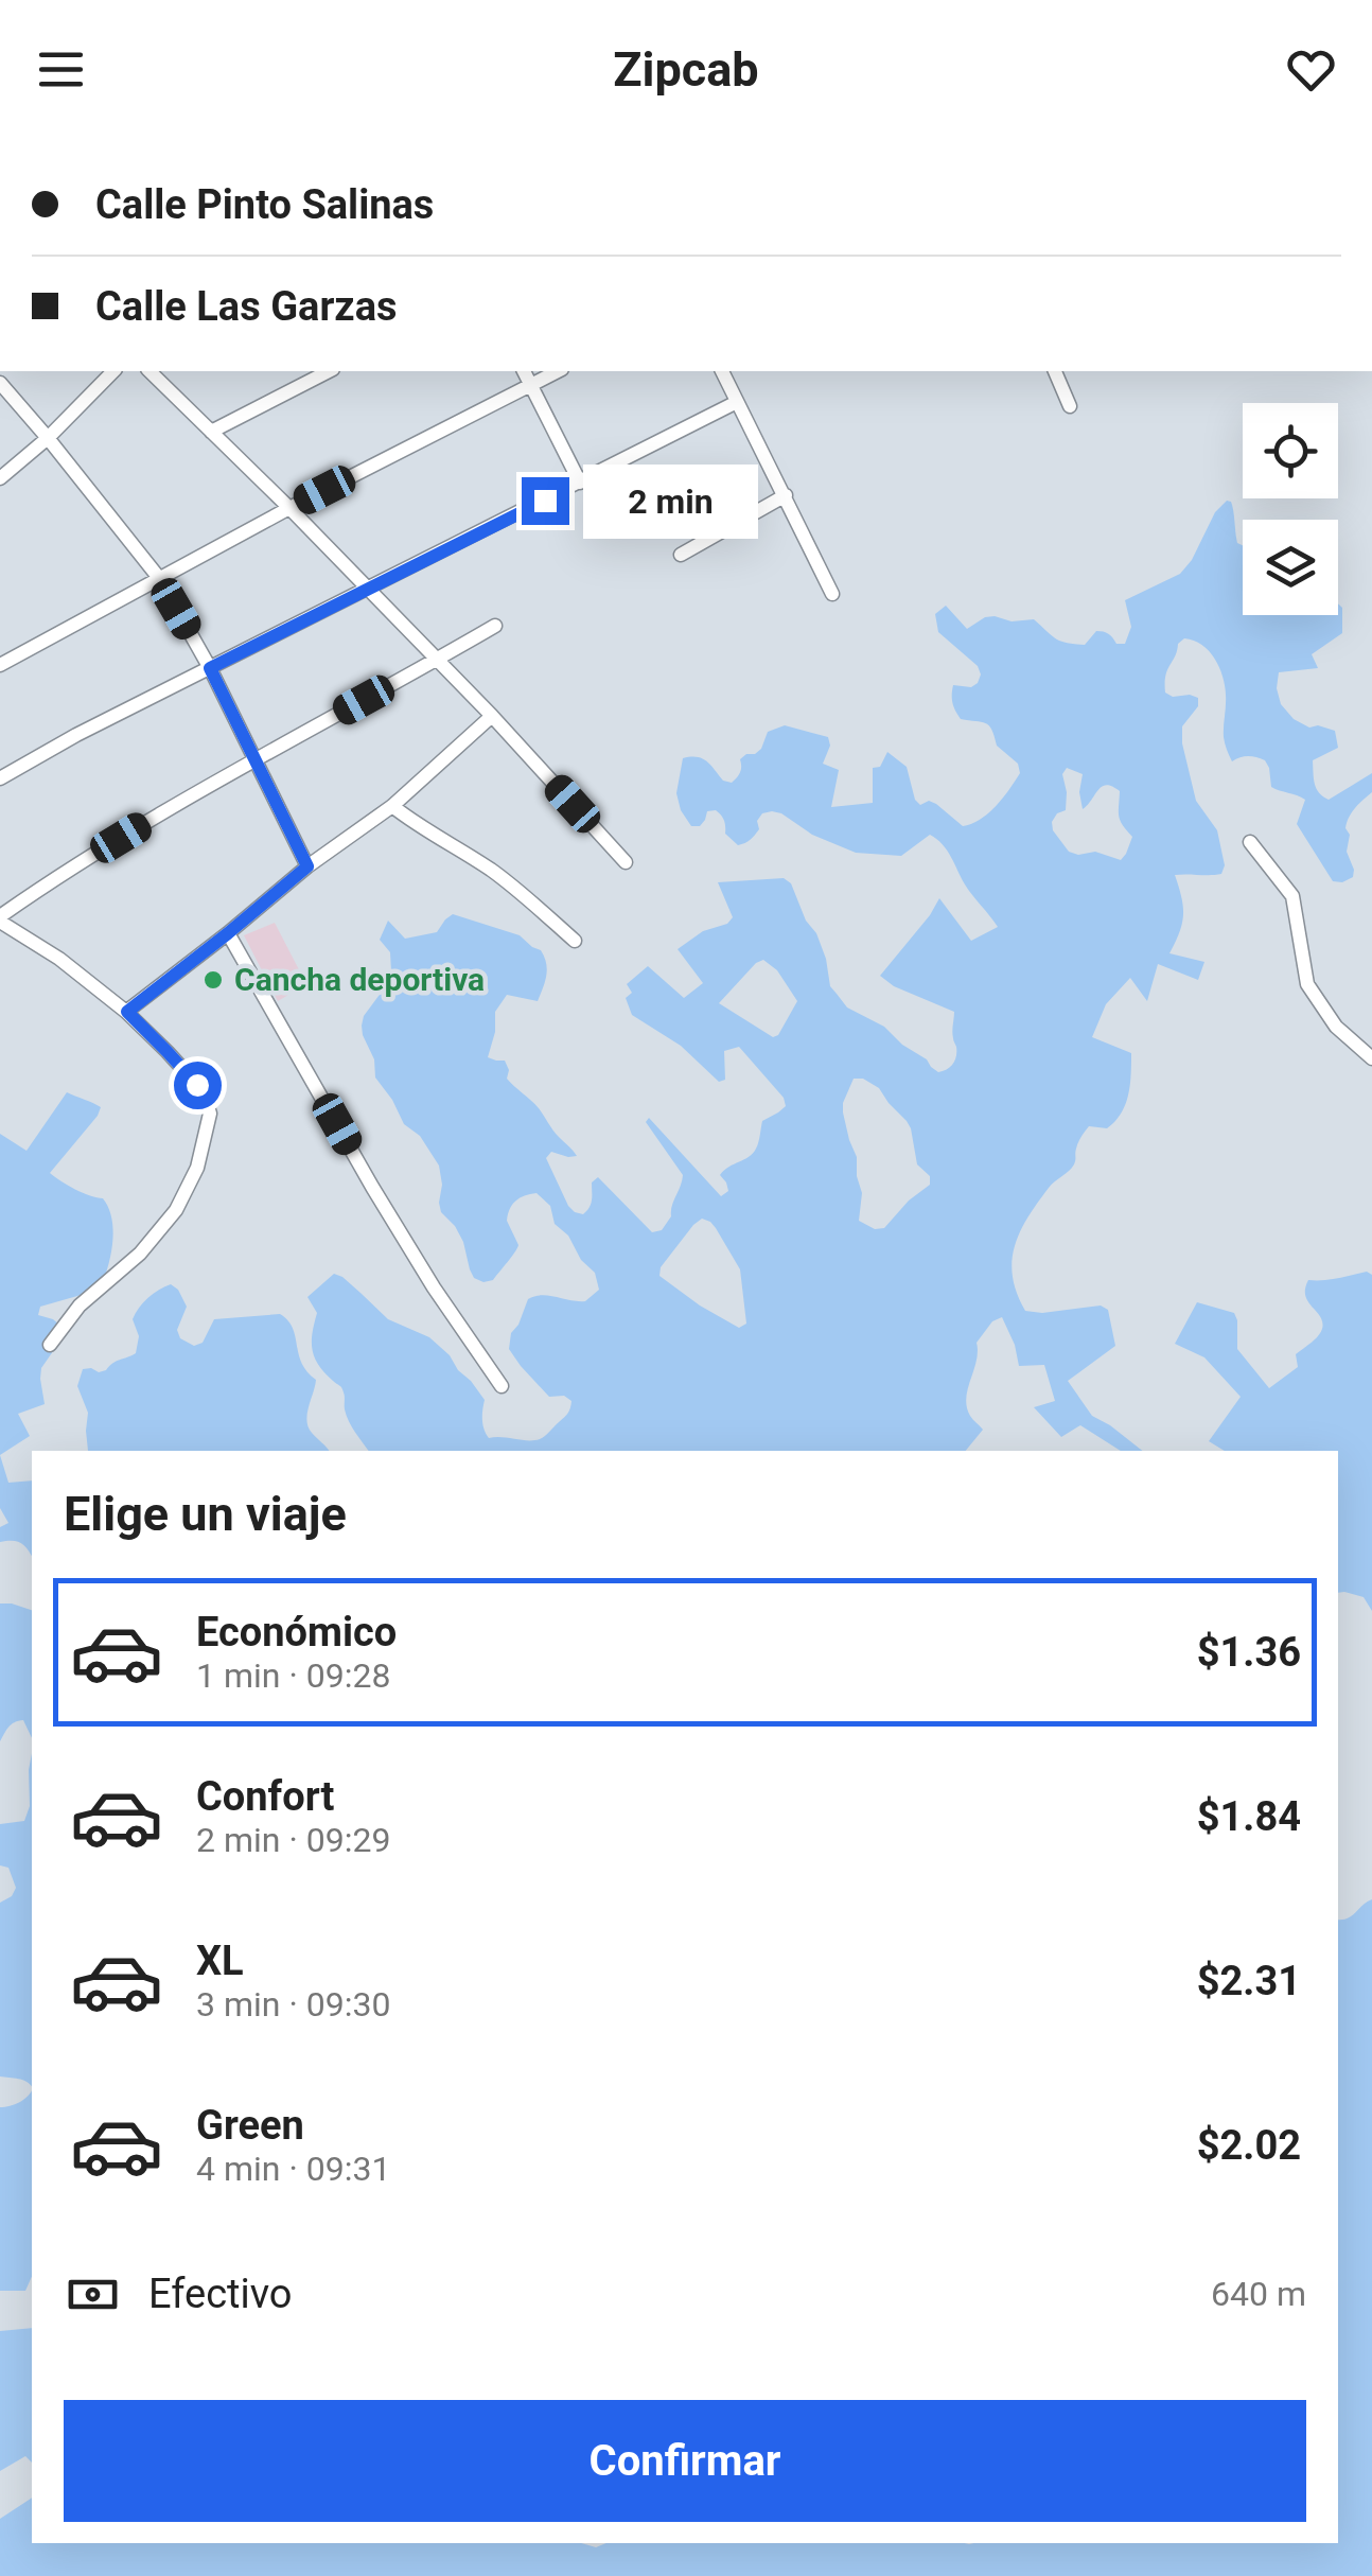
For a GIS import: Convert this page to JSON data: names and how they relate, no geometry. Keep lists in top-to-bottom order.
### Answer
{
  "places": ["Cancha deportiva"],
  "page": {
    "header": "Zipcab",
    "banner": ["Calle Pinto Salinas", "Calle Las Garzas"],
    "bubble": "2 min",
    "heading": "Elige un viaje",
    "list": [
      {
        "name": "Económico",
        "note": "1 min · 09:28",
        "value": "$1.36"
      },
      {
        "name": "Confort",
        "note": "2 min · 09:29",
        "value": "$1.84"
      },
      {
        "name": "XL",
        "note": "3 min · 09:30",
        "value": "$2.31"
      },
      {
        "name": "Green",
        "note": "4 min · 09:31",
        "value": "$2.02"
      }
    ],
    "pay": ["Efectivo", "640 m"],
    "buttons": "Confirmar"
  }
}
